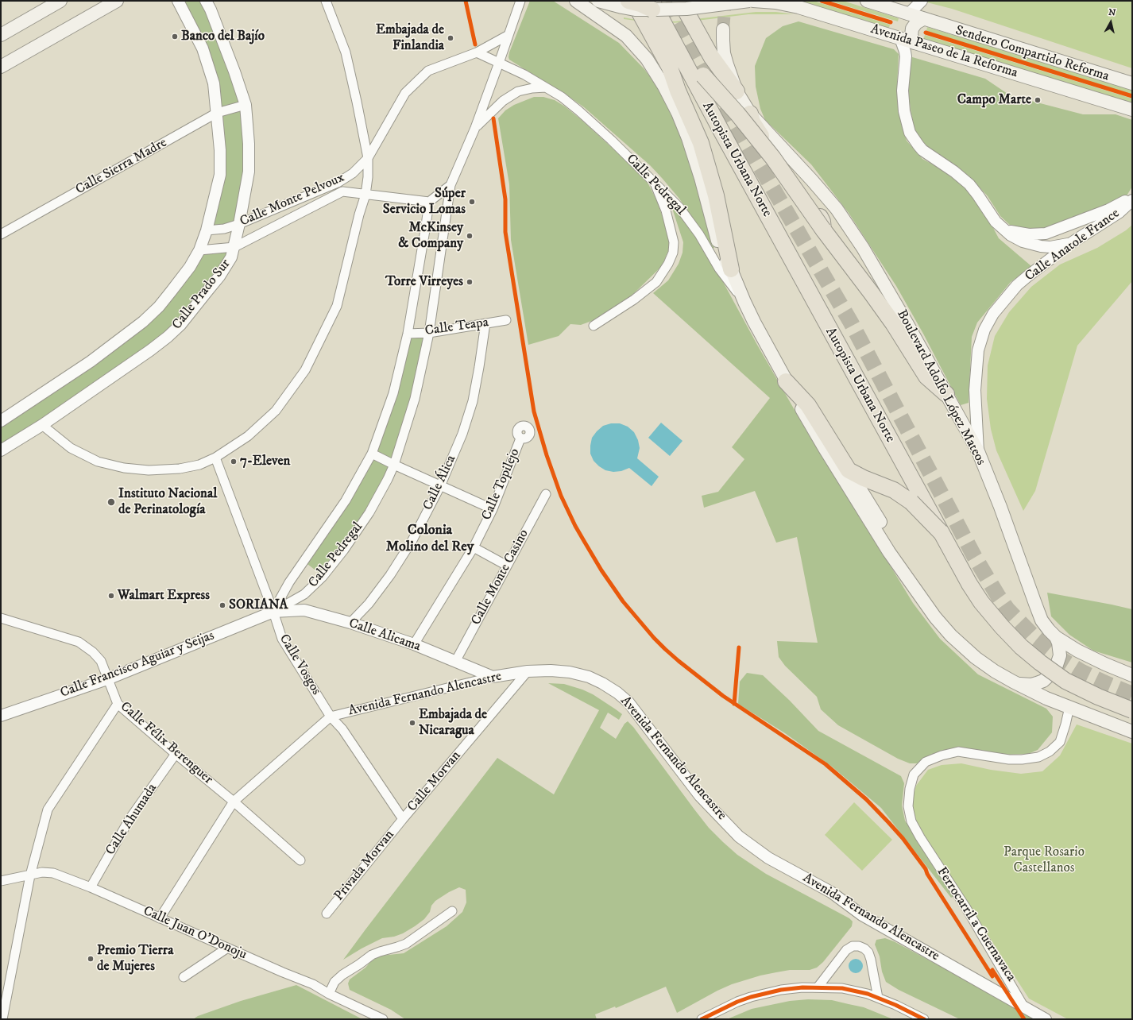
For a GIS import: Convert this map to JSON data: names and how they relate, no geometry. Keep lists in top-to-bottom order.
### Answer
{
  "streets": {
    "highway": ["Autopista Urbana Norte"],
    "main road": ["Avenida Paseo de la Reforma", "Boulevard Adolfo López Mateos"],
    "street": [
      "Calle Sierra Madre",
      "Calle Pedregal",
      "Calle Monte Pelvoux",
      "Calle Anatole France",
      "Calle Prado Sur",
      "Calle Teapa",
      "Calle Álica",
      "Calle Topilejo",
      "Calle Monte Casino",
      "Calle Alicama",
      "Calle Francisco Aguiar y Seijas",
      "Calle Vosgos",
      "Avenida Fernando Alencastre",
      "Calle Félix Berenguer",
      "Calle Morvan",
      "Calle Ahumada",
      "Privada Morvan",
      "Calle Juan O'Donoju"
    ],
    "cycle path": ["Sendero Compartido Reforma", "Ferrocarril a Cuernavaca"]
  },
  "crossings": [
    ["Calle Sierra Madre", "Calle Prado Sur"],
    ["Calle Pedregal", "Calle Monte Pelvoux"],
    ["Calle Pedregal", "Calle Teapa"],
    ["Calle Pedregal", "Calle Alicama"],
    ["Calle Pedregal", "Calle Francisco Aguiar y Seijas"],
    ["Calle Pedregal", "Calle Vosgos"],
    ["Calle Monte Pelvoux", "Calle Prado Sur"],
    ["Calle Anatole France", "Boulevard Adolfo López Mateos"],
    ["Calle Teapa", "Calle Álica"],
    ["Calle Álica", "Calle Alicama"],
    ["Calle Topilejo", "Calle Alicama"],
    ["Calle Monte Casino", "Calle Alicama"],
    ["Calle Alicama", "Calle Francisco Aguiar y Seijas"],
    ["Calle Alicama", "Calle Vosgos"],
    ["Calle Alicama", "Avenida Fernando Alencastre"],
    ["Calle Francisco Aguiar y Seijas", "Calle Vosgos"],
    ["Calle Francisco Aguiar y Seijas", "Calle Félix Berenguer"],
    ["Calle Vosgos", "Avenida Fernando Alencastre"],
    ["Calle Vosgos", "Calle Morvan"],
    ["Calle Vosgos", "Privada Morvan"],
    ["Avenida Fernando Alencastre", "Calle Félix Berenguer"],
    ["Avenida Fernando Alencastre", "Calle Morvan"],
    ["Avenida Fernando Alencastre", "Calle Juan O'Donoju"],
    ["Calle Félix Berenguer", "Calle Ahumada"],
    ["Calle Morvan", "Privada Morvan"],
    ["Calle Ahumada", "Calle Juan O'Donoju"]
  ],
  "districts": ["Colonia Molino del Rey"],
  "parks": ["Parque Rosario Castellanos"],
  "places": [
    "Banco del Bajío",
    "Embajada de Finlandia",
    "Campo Marte",
    "Súper Servicio Lomas",
    "McKinsey & Company",
    "Torre Virreyes",
    "7-Eleven",
    "Instituto Nacional de Perinatología",
    "Walmart Express",
    "SORIANA",
    "Embajada de Nicaragua",
    "Premio Tierra de Mujeres"
  ],
  "north": "top"
}
